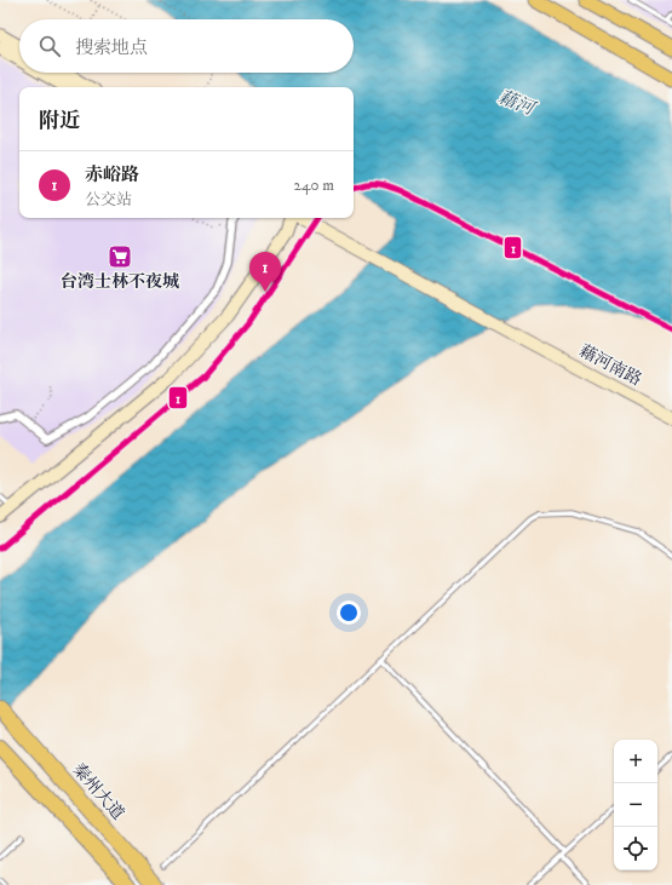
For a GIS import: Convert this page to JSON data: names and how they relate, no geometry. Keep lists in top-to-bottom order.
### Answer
{
  "streets": {
    "highway": ["秦州大道"],
    "main road": ["藉河南路"]
  },
  "water": ["藉河"],
  "places": {
    "supermarket": ["台湾士林不夜城"]
  },
  "lines": ["transit line 1"],
  "page": {
    "search": "搜索地点",
    "heading": "附近",
    "list": [
      {
        "mark": "1",
        "name": "赤峪路",
        "note": "公交站",
        "value": "240 m"
      }
    ],
    "pins": "1",
    "map_buttons": ["+", "−"]
  }
}
